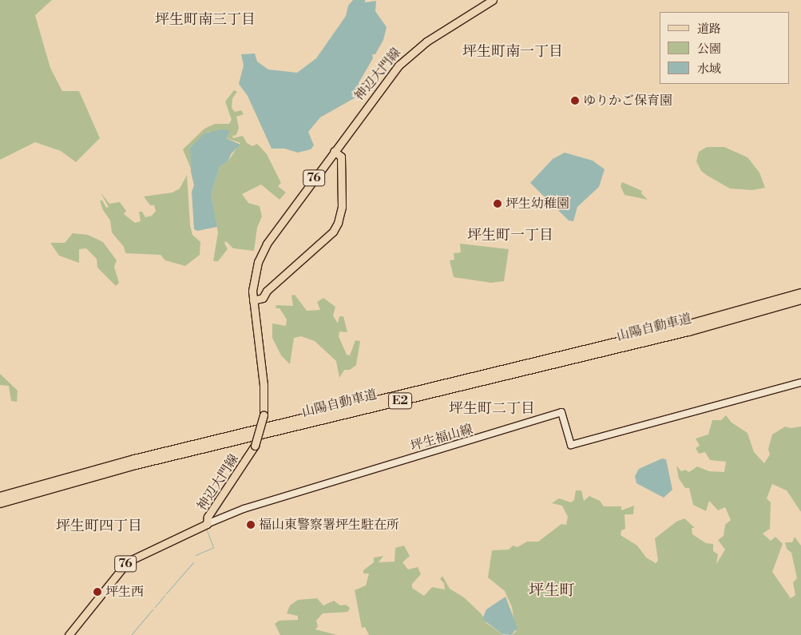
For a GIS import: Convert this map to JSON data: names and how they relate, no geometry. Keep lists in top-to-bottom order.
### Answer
{
  "streets": {
    "highway": ["山陽自動車道", "E2"],
    "main road": ["神辺大門線", "76", "坪生福山線"]
  },
  "crossings": [
    ["神辺大門線", "76"],
    ["神辺大門線", "坪生福山線"]
  ],
  "districts": [
    "坪生町南三丁目",
    "坪生町南一丁目",
    "坪生町一丁目",
    "坪生町二丁目",
    "坪生町四丁目",
    "坪生町"
  ],
  "places": [
    "ゆりかご保育園",
    "坪生幼稚園",
    "福山東警察署坪生駐在所",
    "坪生西"
  ],
  "legend": ["道路", "公園", "水域"]
}
